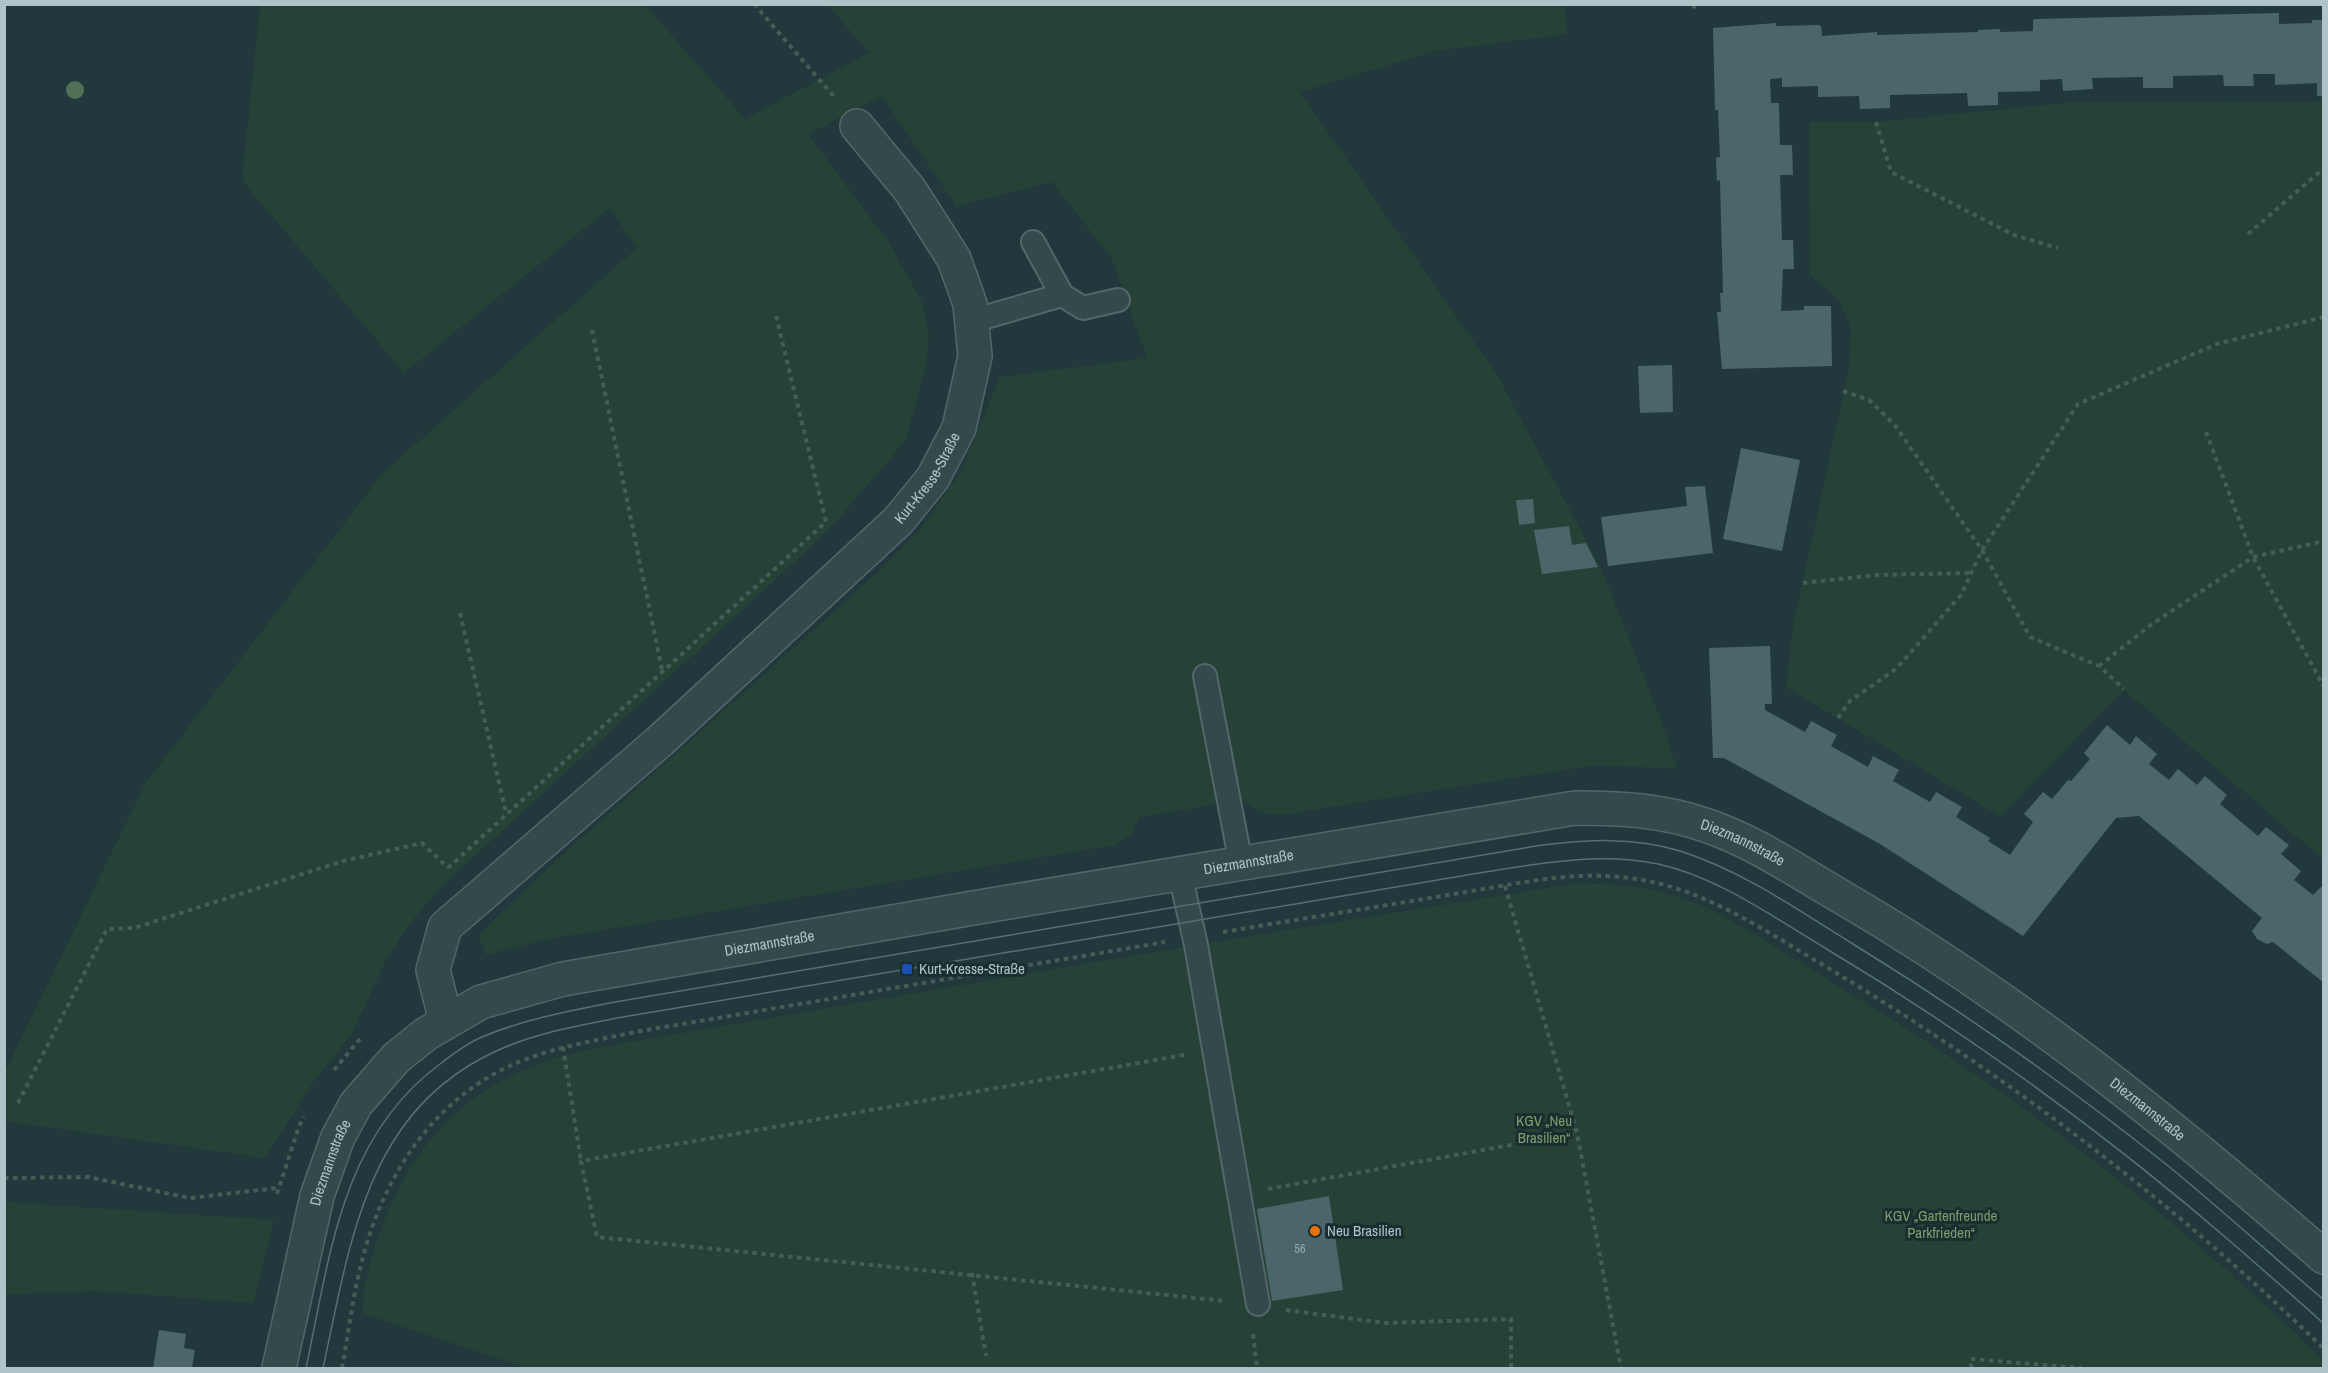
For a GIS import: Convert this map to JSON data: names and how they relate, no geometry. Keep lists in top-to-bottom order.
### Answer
{
  "streets": {
    "street": ["Kurt-Kresse-Straße", "Diezmannstraße"]
  },
  "crossings": [
    ["Kurt-Kresse-Straße", "Diezmannstraße"]
  ],
  "parks": ["KGV „Neu Brasilien“", "KGV „Gartenfreunde Parkfrieden“"],
  "places": {
    "transit": ["Kurt-Kresse-Straße"],
    "other": ["Neu Brasilien"]
  },
  "house_numbers": ["56"]
}
